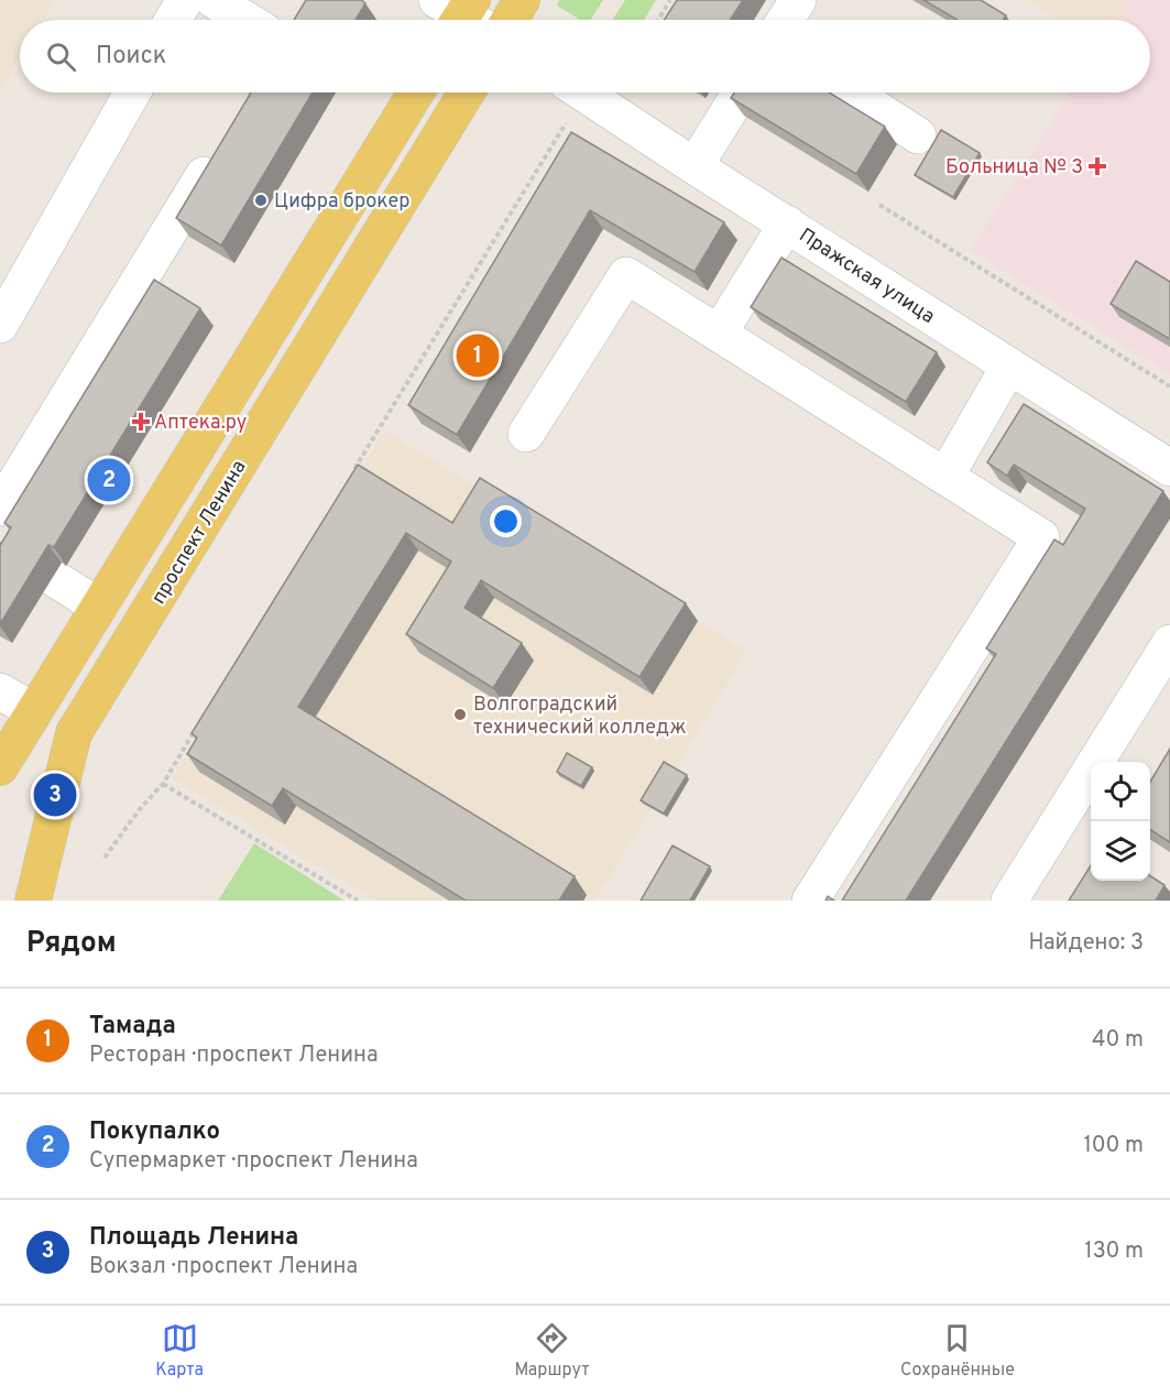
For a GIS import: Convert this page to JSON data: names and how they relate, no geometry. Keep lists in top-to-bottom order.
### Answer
{
  "streets": {
    "main road": ["проспект Ленина"],
    "street": ["Пражская улица"]
  },
  "places": {
    "health": ["Больница № 3", "Аптека.ру"],
    "other": ["Цифра брокер", "Волгоградский технический колледж"]
  },
  "page": {
    "search": "Поиск",
    "pins": ["1", "2", "3"],
    "heading": ["Рядом", "Найдено: 3"],
    "list": [
      {
        "mark": "1",
        "name": "Тамада",
        "note": "Ресторан · проспект Ленина",
        "value": "40 m"
      },
      {
        "mark": "2",
        "name": "Покупалко",
        "note": "Супермаркет · проспект Ленина",
        "value": "100 m"
      },
      {
        "mark": "3",
        "name": "Площадь Ленина",
        "note": "Вокзал · проспект Ленина",
        "value": "130 m"
      }
    ],
    "nav": ["Карта", "Маршрут", "Сохранённые"]
  }
}
